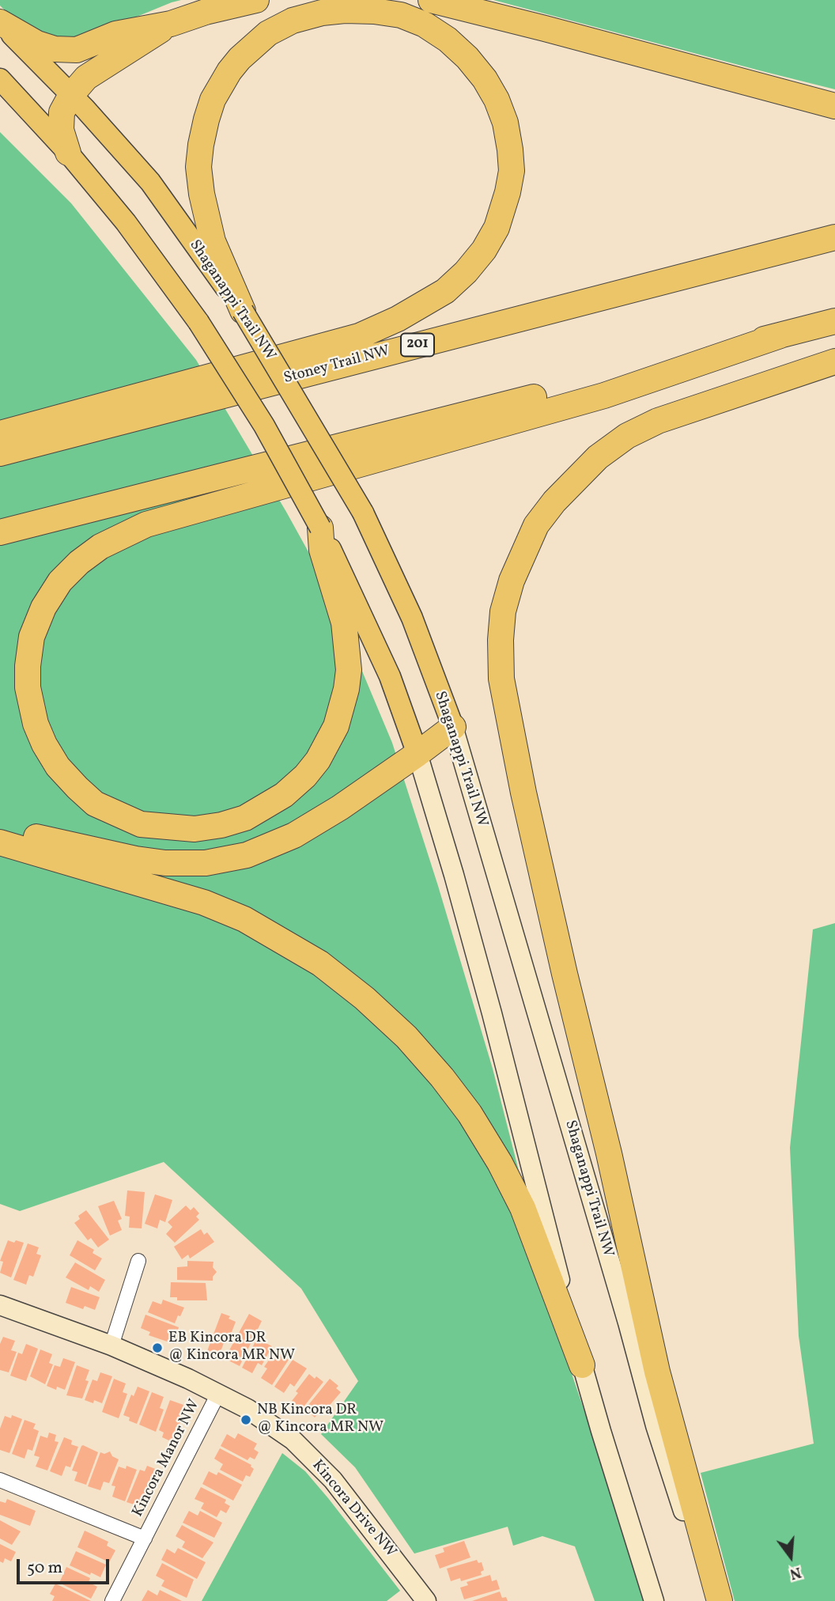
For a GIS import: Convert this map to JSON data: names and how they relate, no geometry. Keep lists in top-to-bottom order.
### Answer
{
  "streets": {
    "highway": ["201", "Stoney Trail NW"],
    "main road": ["Shaganappi Trail NW", "Kincora Drive NW"],
    "street": ["Kincora Manor NW"]
  },
  "crossings": [
    ["Kincora Manor NW", "Kincora Drive NW"]
  ],
  "places": ["EB Kincora DR @ Kincora MR NW", "NB Kincora DR @ Kincora MR NW"],
  "scale_bar": "50 m",
  "north": "bottom"
}
